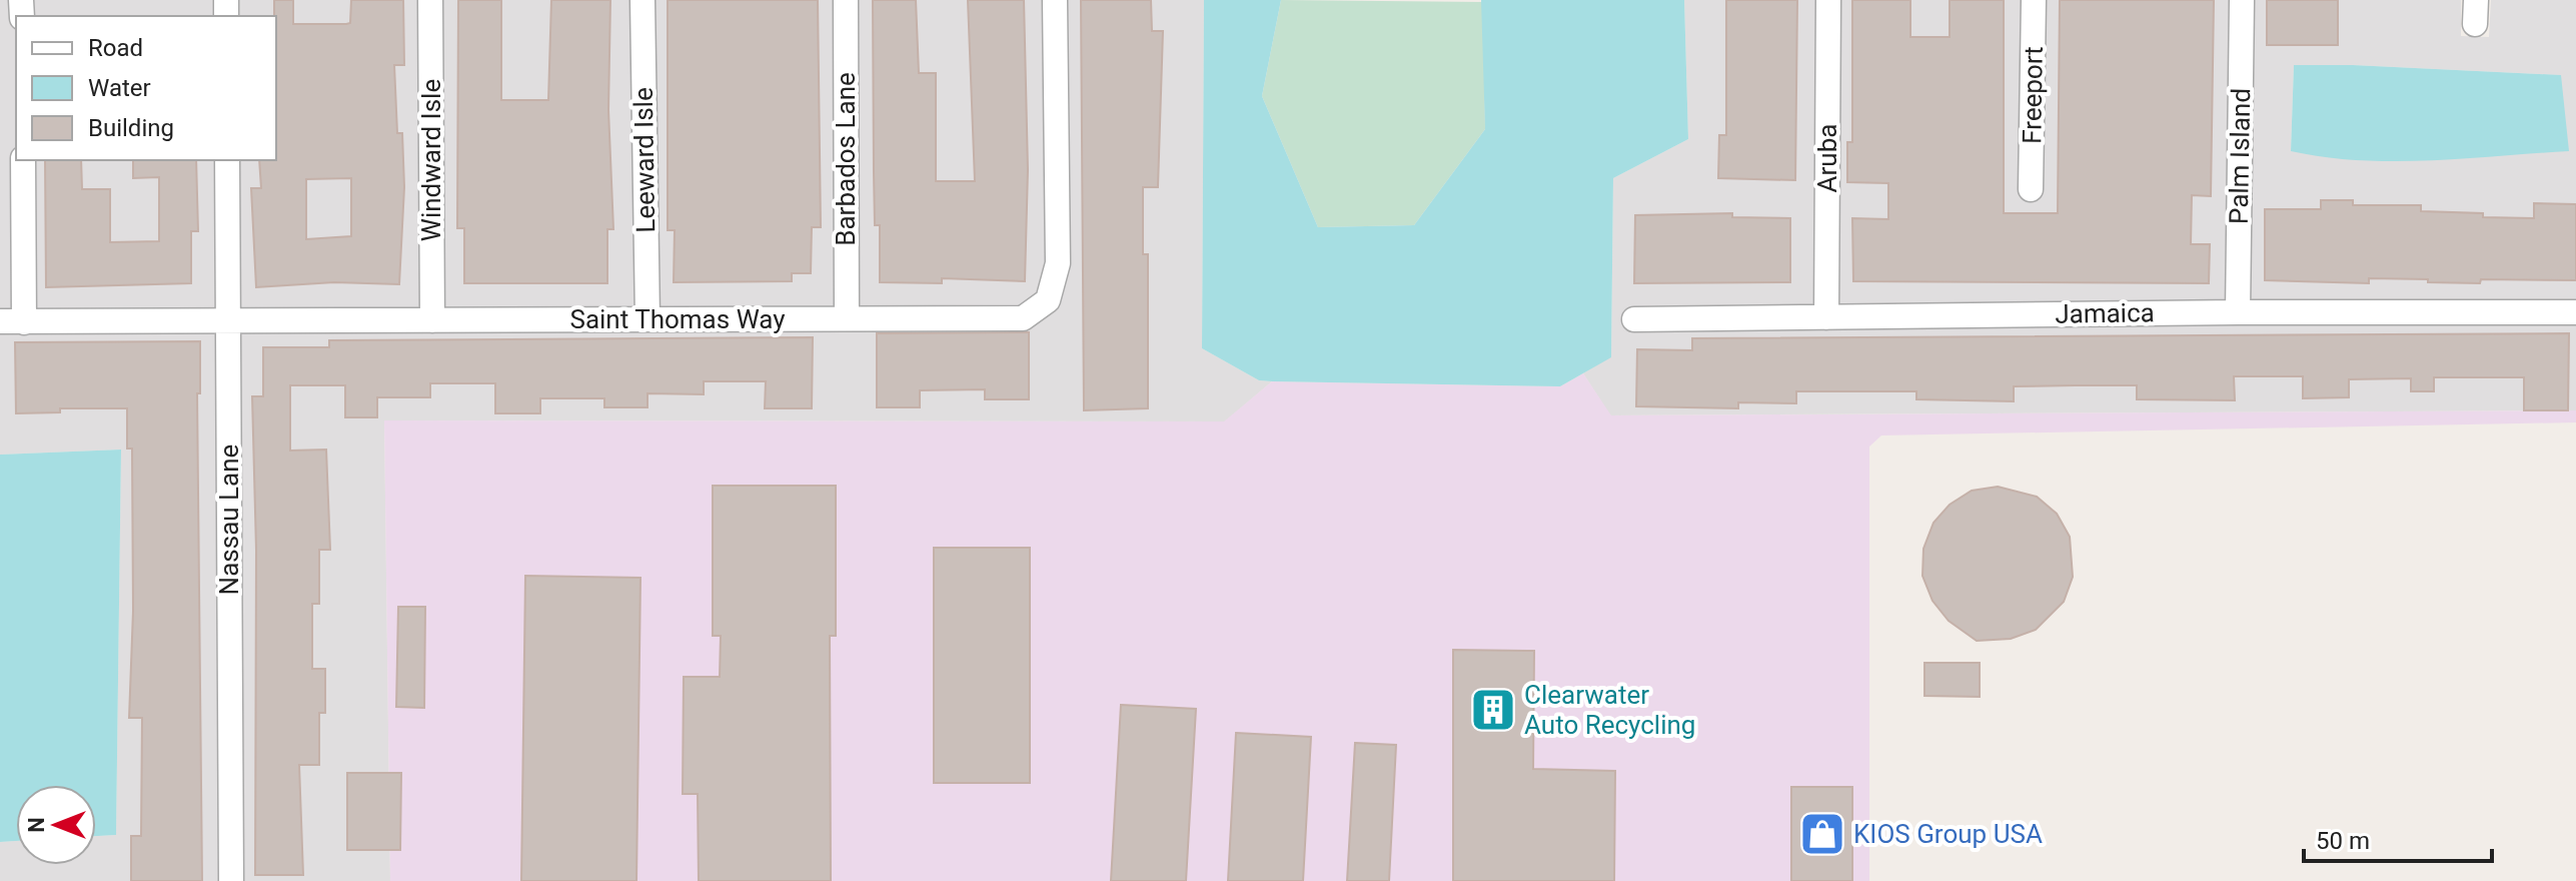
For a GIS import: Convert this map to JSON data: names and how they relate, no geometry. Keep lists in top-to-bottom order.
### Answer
{
  "streets": {
    "street": [
      "Freeport",
      "Palm Island",
      "Aruba",
      "Barbados Lane",
      "Windward Isle",
      "Leeward Isle",
      "Jamaica",
      "Saint Thomas Way",
      "Nassau Lane"
    ]
  },
  "crossings": [
    ["Palm Island", "Jamaica"],
    ["Aruba", "Jamaica"],
    ["Barbados Lane", "Saint Thomas Way"],
    ["Windward Isle", "Saint Thomas Way"],
    ["Leeward Isle", "Saint Thomas Way"],
    ["Saint Thomas Way", "Nassau Lane"]
  ],
  "places": {
    "building": ["Clearwater Auto Recycling"],
    "shop": ["KIOS Group USA"]
  },
  "legend": ["Road", "Water", "Building"],
  "scale_bar": "50 m",
  "north": "left"
}
